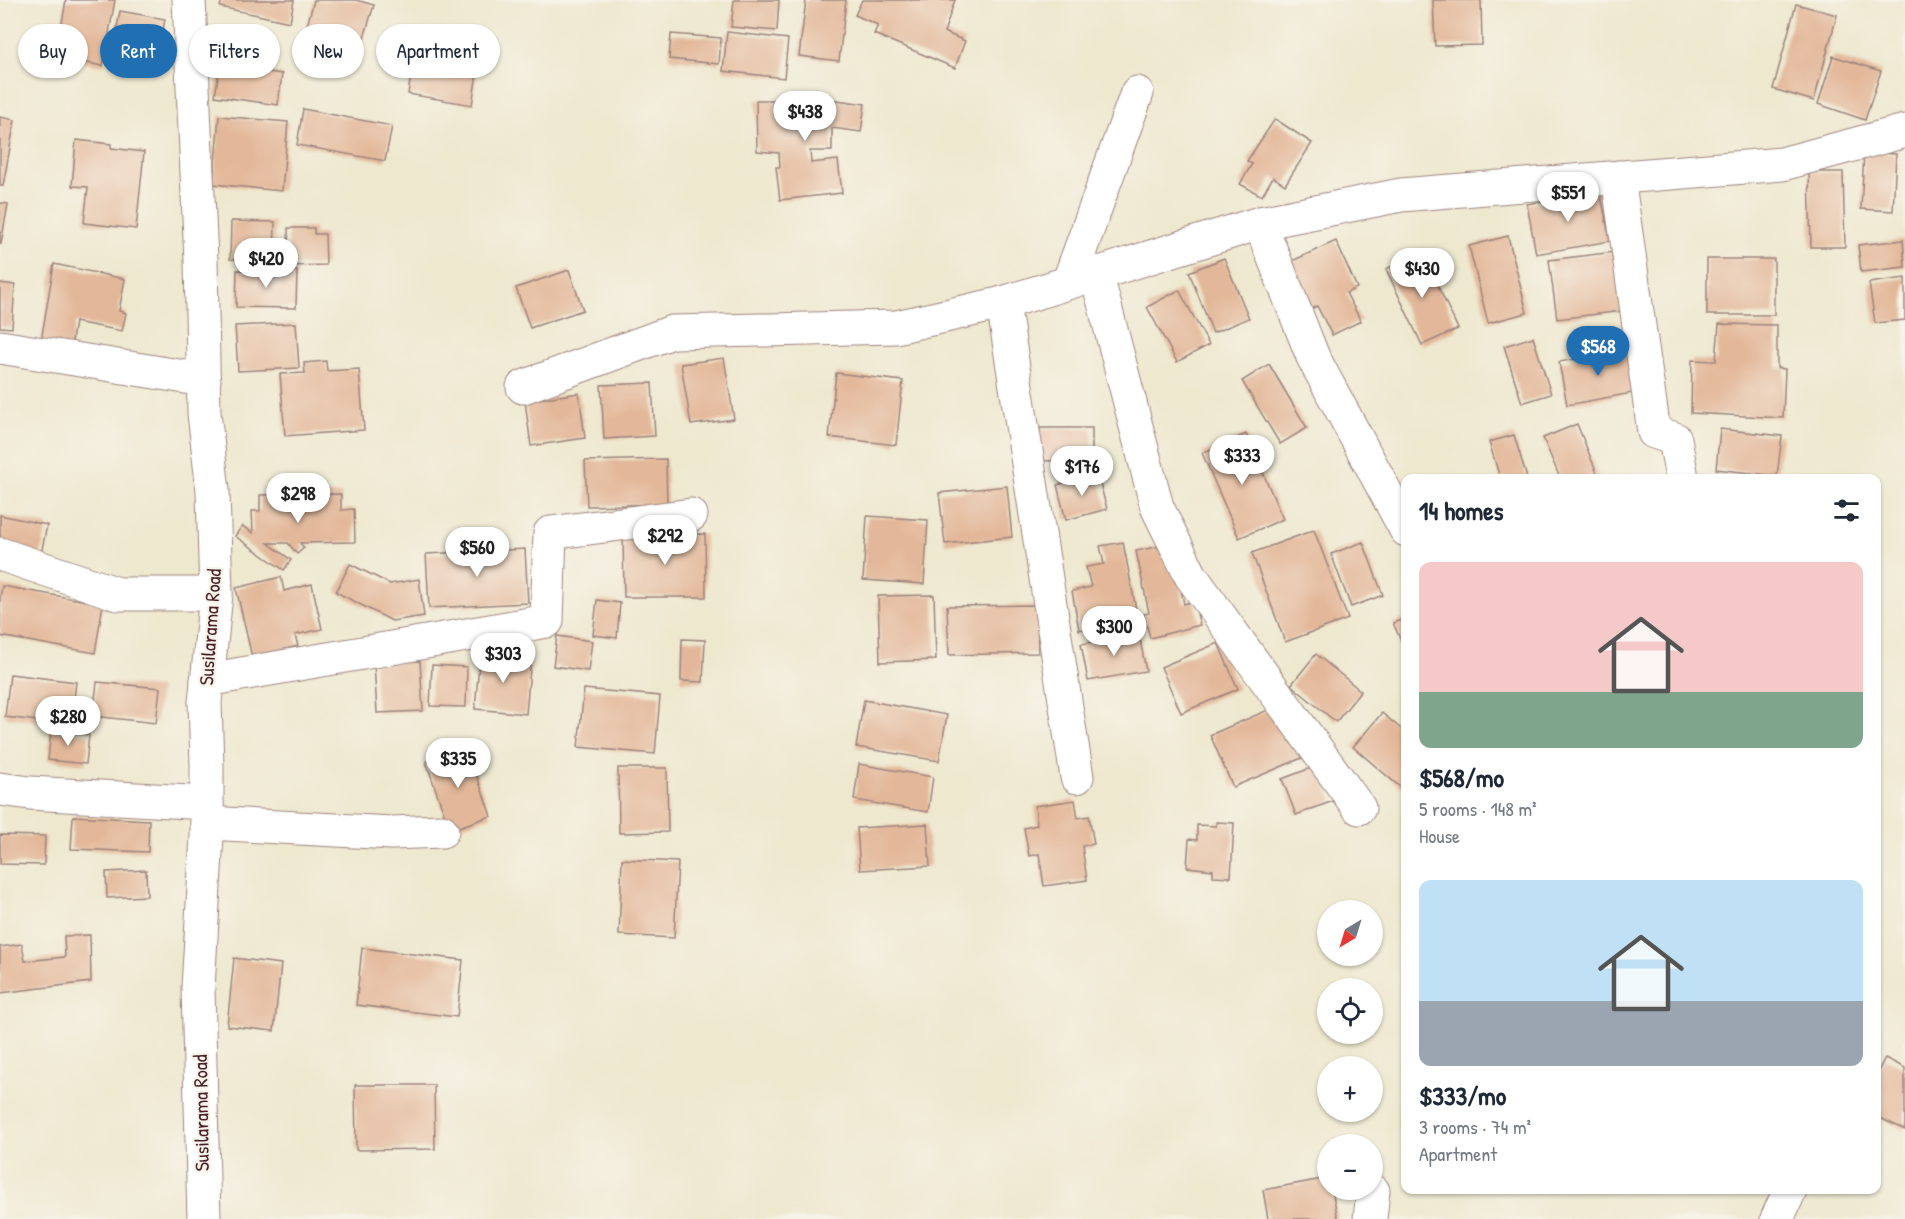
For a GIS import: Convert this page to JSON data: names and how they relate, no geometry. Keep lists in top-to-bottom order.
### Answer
{
  "streets": {
    "street": ["Susilarama Road"]
  },
  "north": "bottom left",
  "page": {
    "chip": [
      "Buy",
      "Rent",
      "Filters",
      "New",
      "Apartment"
    ],
    "price": [
      "$438",
      "$551",
      "$420",
      "$430",
      "$568",
      "$333",
      "$176",
      "$298",
      "$292",
      "$560",
      "$300",
      "$303",
      "$280",
      "$335"
    ],
    "heading": "14 homes",
    "list": [
      {
        "name": "$568/mo",
        "note": "5 rooms · 148 m² · House"
      },
      {
        "name": "$333/mo",
        "note": "3 rooms · 74 m² · Apartment"
      }
    ],
    "map_buttons": ["+", "−"]
  }
}
